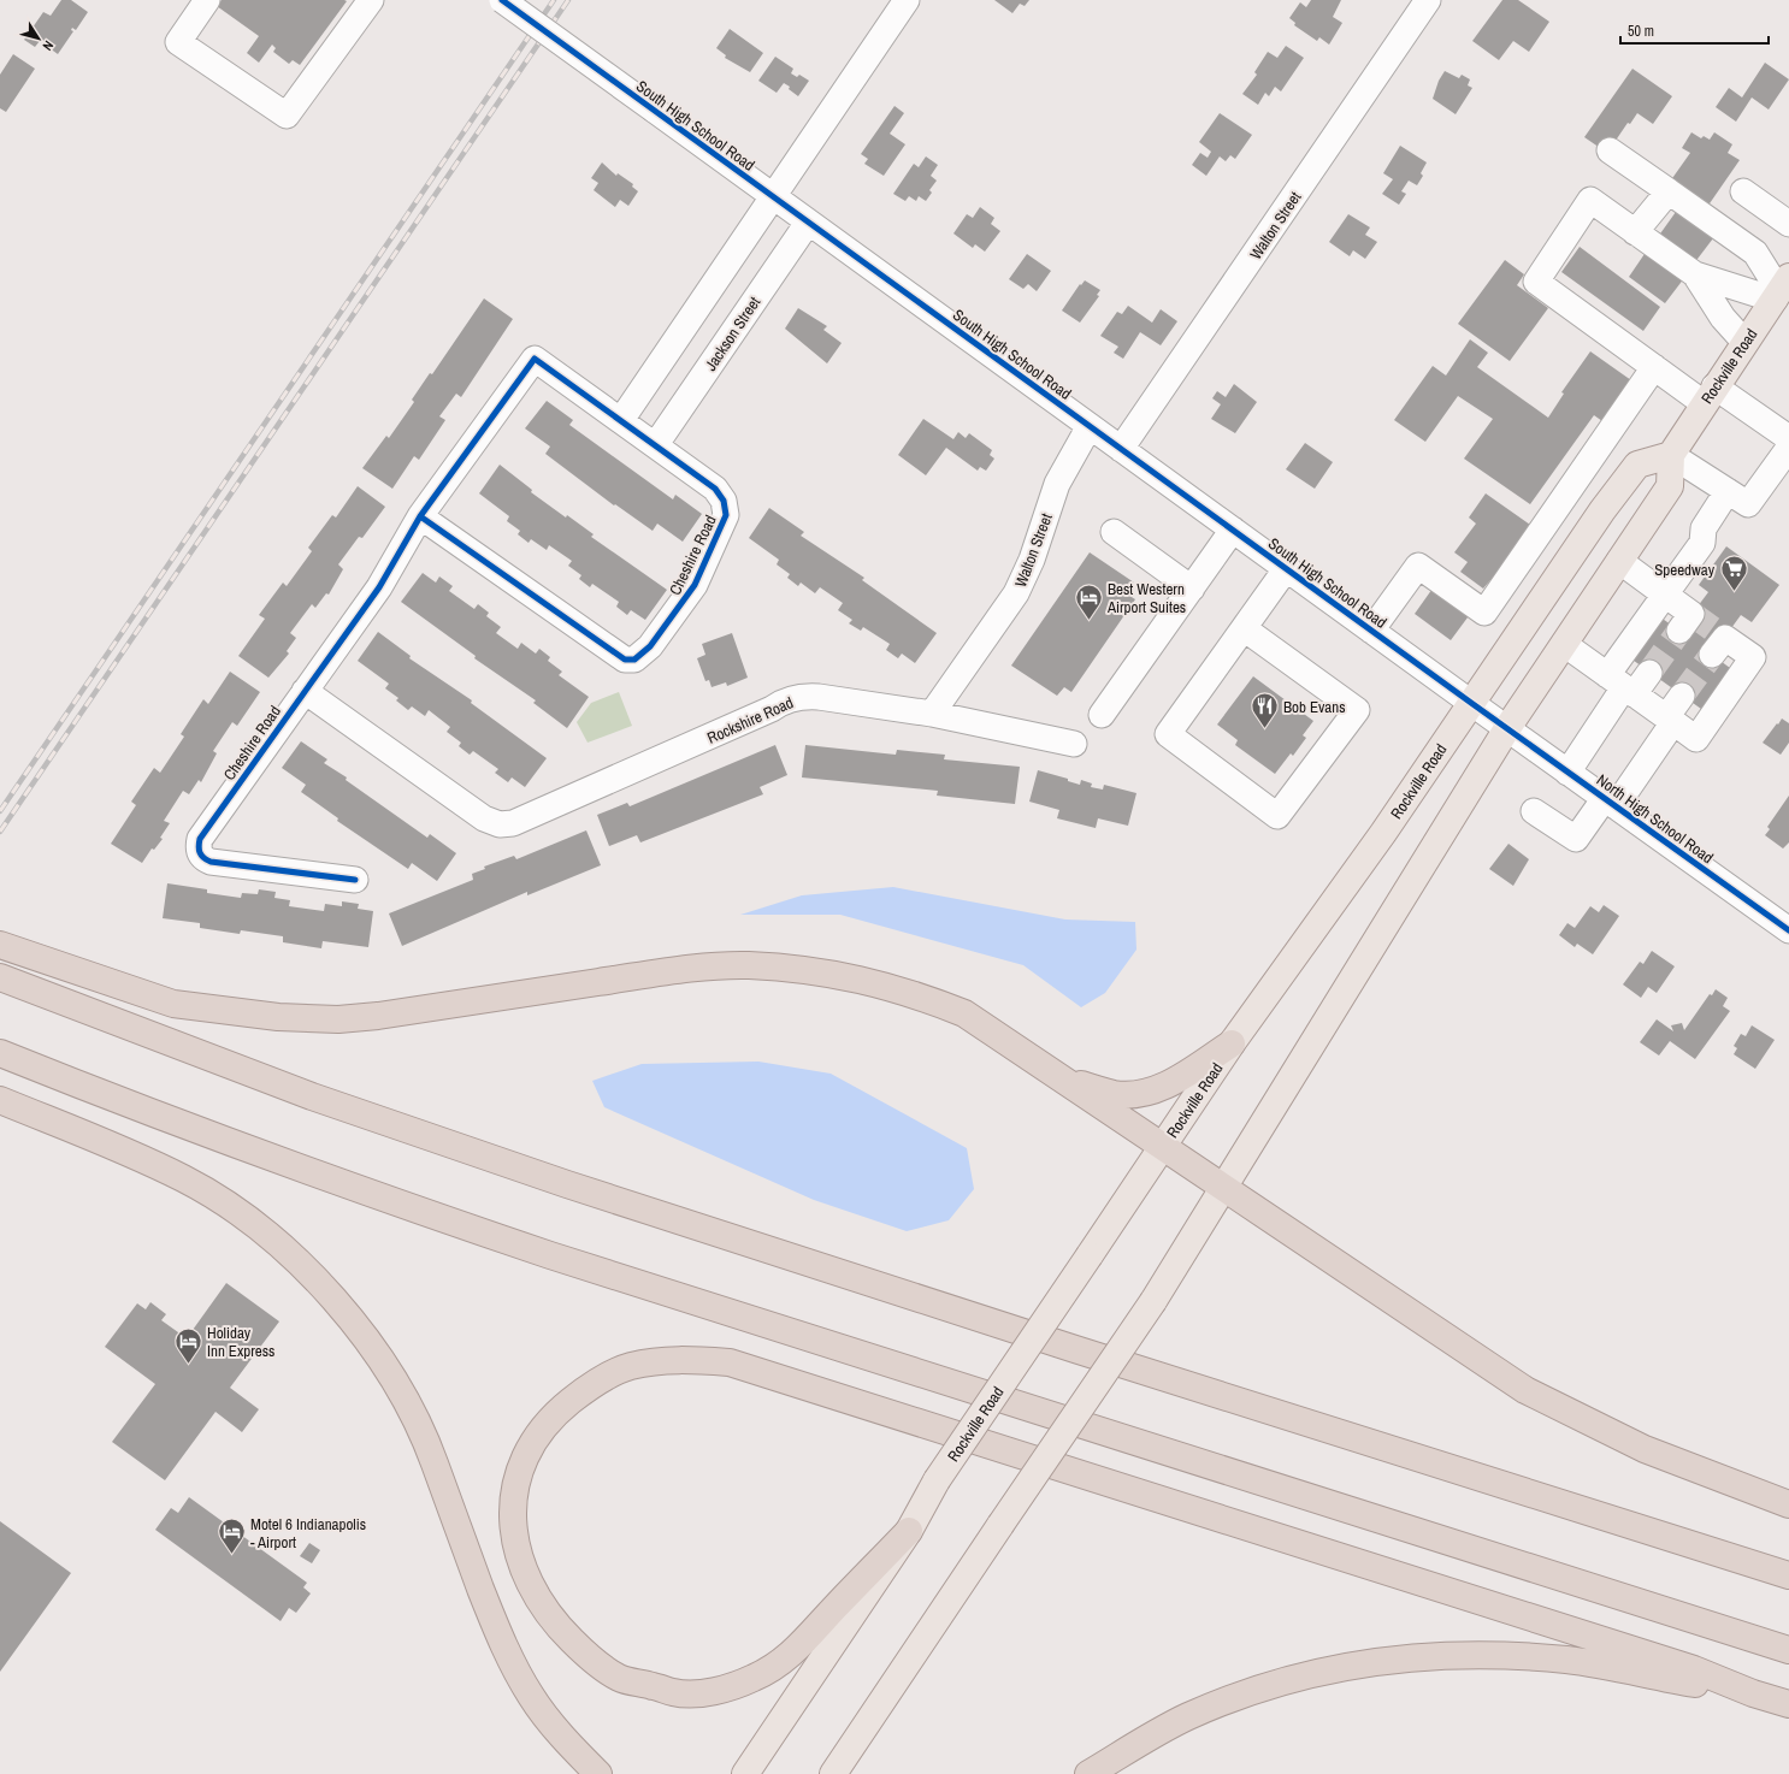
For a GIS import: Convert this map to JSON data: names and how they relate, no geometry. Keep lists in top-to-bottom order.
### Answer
{
  "streets": {
    "main road": ["Rockville Road"],
    "street": [
      "South High School Road",
      "Walton Street",
      "Jackson Street",
      "Cheshire Road",
      "Rockshire Road",
      "North High School Road"
    ]
  },
  "crossings": [
    ["South High School Road", "Walton Street"],
    ["South High School Road", "Jackson Street"],
    ["South High School Road", "Rockville Road"],
    ["South High School Road", "North High School Road"],
    ["Walton Street", "Rockshire Road"],
    ["Jackson Street", "Cheshire Road"],
    ["Rockville Road", "North High School Road"],
    ["Cheshire Road", "Rockshire Road"]
  ],
  "places": {
    "supermarket": ["Speedway"],
    "hotel": ["Best Western Airport Suites", "Holiday Inn Express", "Motel 6 Indianapolis - Airport"],
    "restaurant": ["Bob Evans"]
  },
  "scale_bar": "50 m",
  "north": "bottom right"
}
